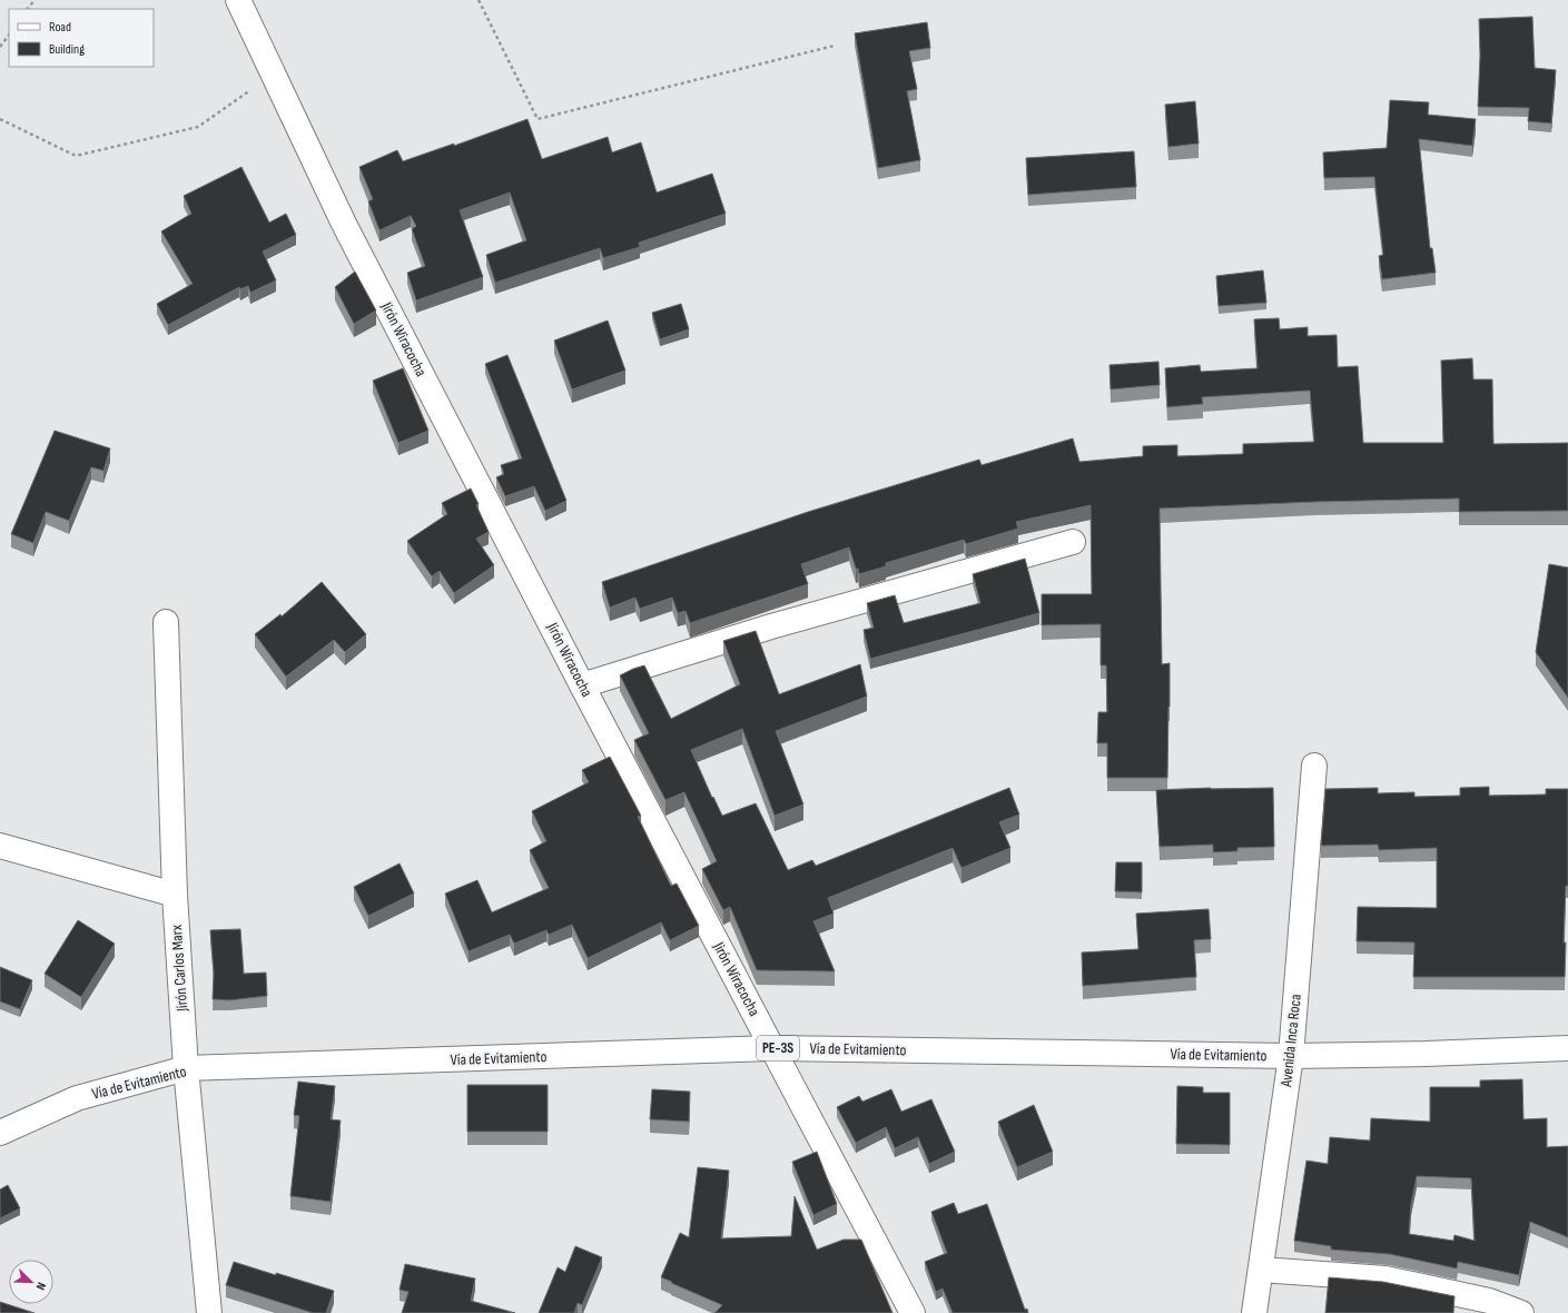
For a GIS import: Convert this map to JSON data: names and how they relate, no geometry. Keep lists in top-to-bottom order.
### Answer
{
  "streets": {
    "main road": [
      "Jirón Wiracocha",
      "Jirón Carlos Marx",
      "Avenida Inca Roca",
      "PE-3S",
      "Vía de Evitamiento"
    ]
  },
  "crossings": [
    ["Jirón Wiracocha", "Vía de Evitamiento"],
    ["Jirón Carlos Marx", "Vía de Evitamiento"],
    ["Avenida Inca Roca", "Vía de Evitamiento"]
  ],
  "legend": ["Road", "Building"],
  "north": "bottom right"
}
